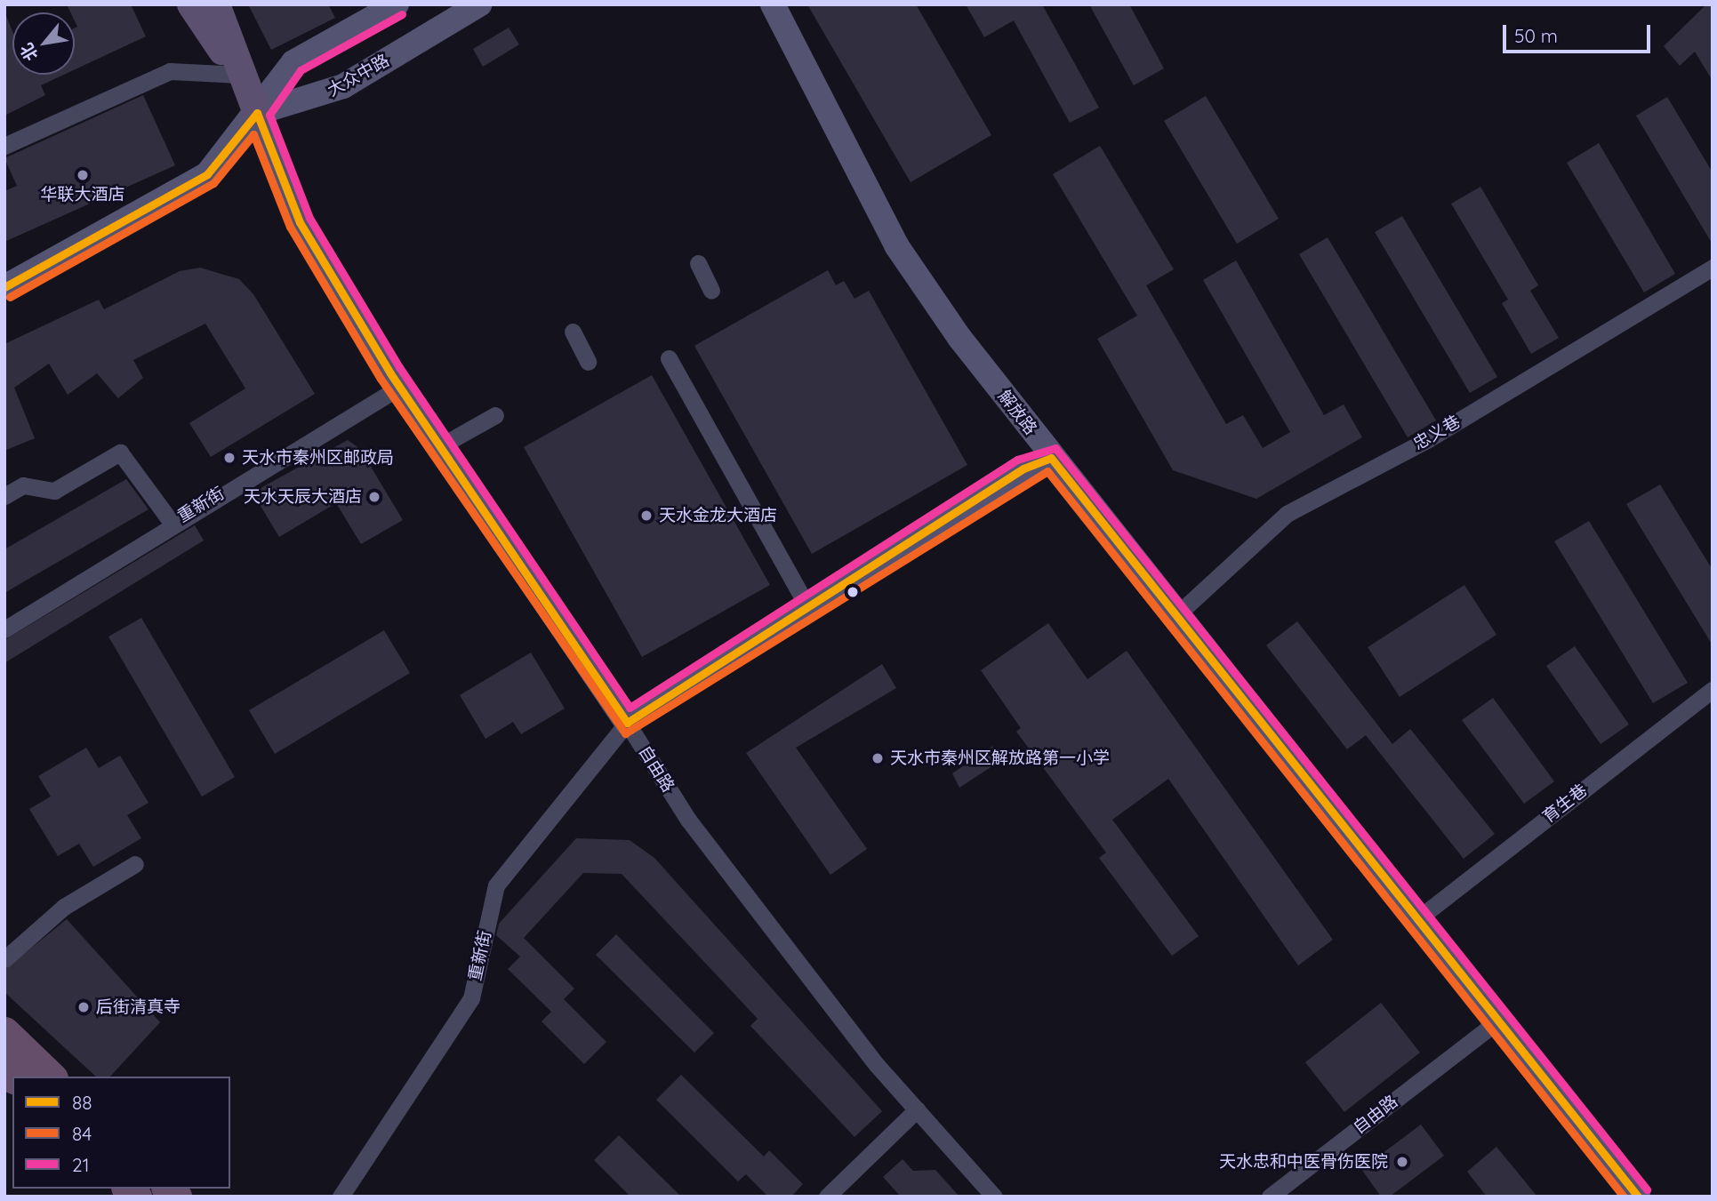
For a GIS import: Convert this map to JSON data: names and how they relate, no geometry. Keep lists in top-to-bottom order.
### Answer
{
  "streets": {
    "main road": ["大众中路", "解放路", "自由路"],
    "street": ["忠义巷", "重新街", "育生巷"]
  },
  "crossings": [
    ["大众中路", "自由路"],
    ["解放路", "忠义巷"],
    ["解放路", "自由路"],
    ["解放路", "育生巷"],
    ["重新街", "自由路"]
  ],
  "places": [
    "华联大酒店",
    "天水市秦州区邮政局",
    "天水天辰大酒店",
    "天水金龙大酒店",
    "天水市秦州区解放路第一小学",
    "后街清真寺",
    "天水忠和中医骨伤医院"
  ],
  "lines": ["transit line 21", "transit line 88", "transit line 84"],
  "legend": ["88", "84", "21"],
  "scale_bar": "50 m",
  "north": "bottom left"
}
